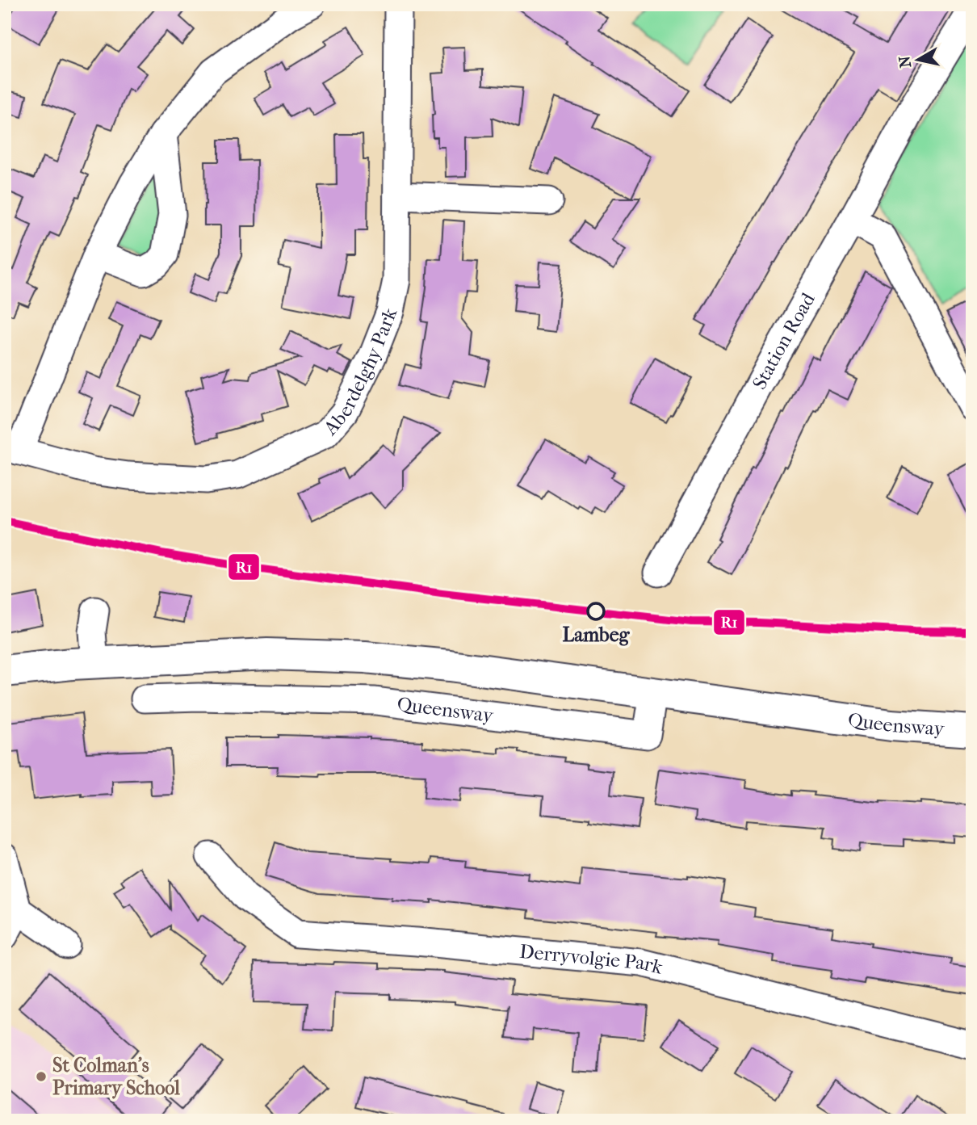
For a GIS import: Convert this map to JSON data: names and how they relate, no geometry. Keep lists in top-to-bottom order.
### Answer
{
  "streets": {
    "highway": ["Queensway"],
    "street": ["Station Road", "Aberdelghy Park", "Derryvolgie Park"]
  },
  "places": ["Lambeg", "St Colman's Primary School"],
  "lines": ["transit line R1"],
  "north": "left"
}
